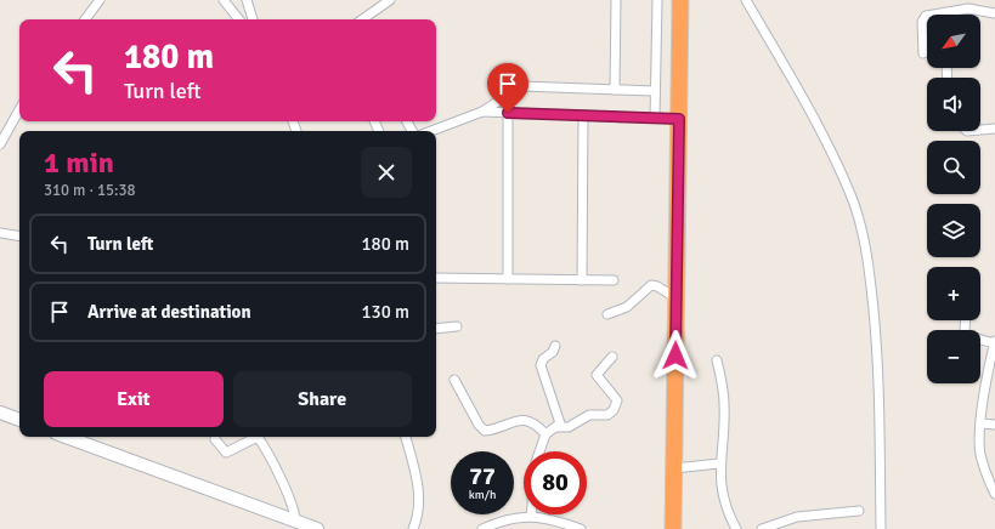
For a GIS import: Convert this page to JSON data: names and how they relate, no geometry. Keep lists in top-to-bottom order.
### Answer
{
  "north": "bottom left",
  "page": {
    "map_buttons": ["+", "−"],
    "turn": ["180 m", "Turn left"],
    "heading": ["1 min", "310 m · 15:38"],
    "list": [
      {
        "name": "Turn left",
        "value": "180 m"
      },
      {
        "name": "Arrive at destination",
        "value": "130 m"
      }
    ],
    "buttons": ["Exit", "Share"],
    "speed": "77 km/h",
    "limit": "80"
  }
}
